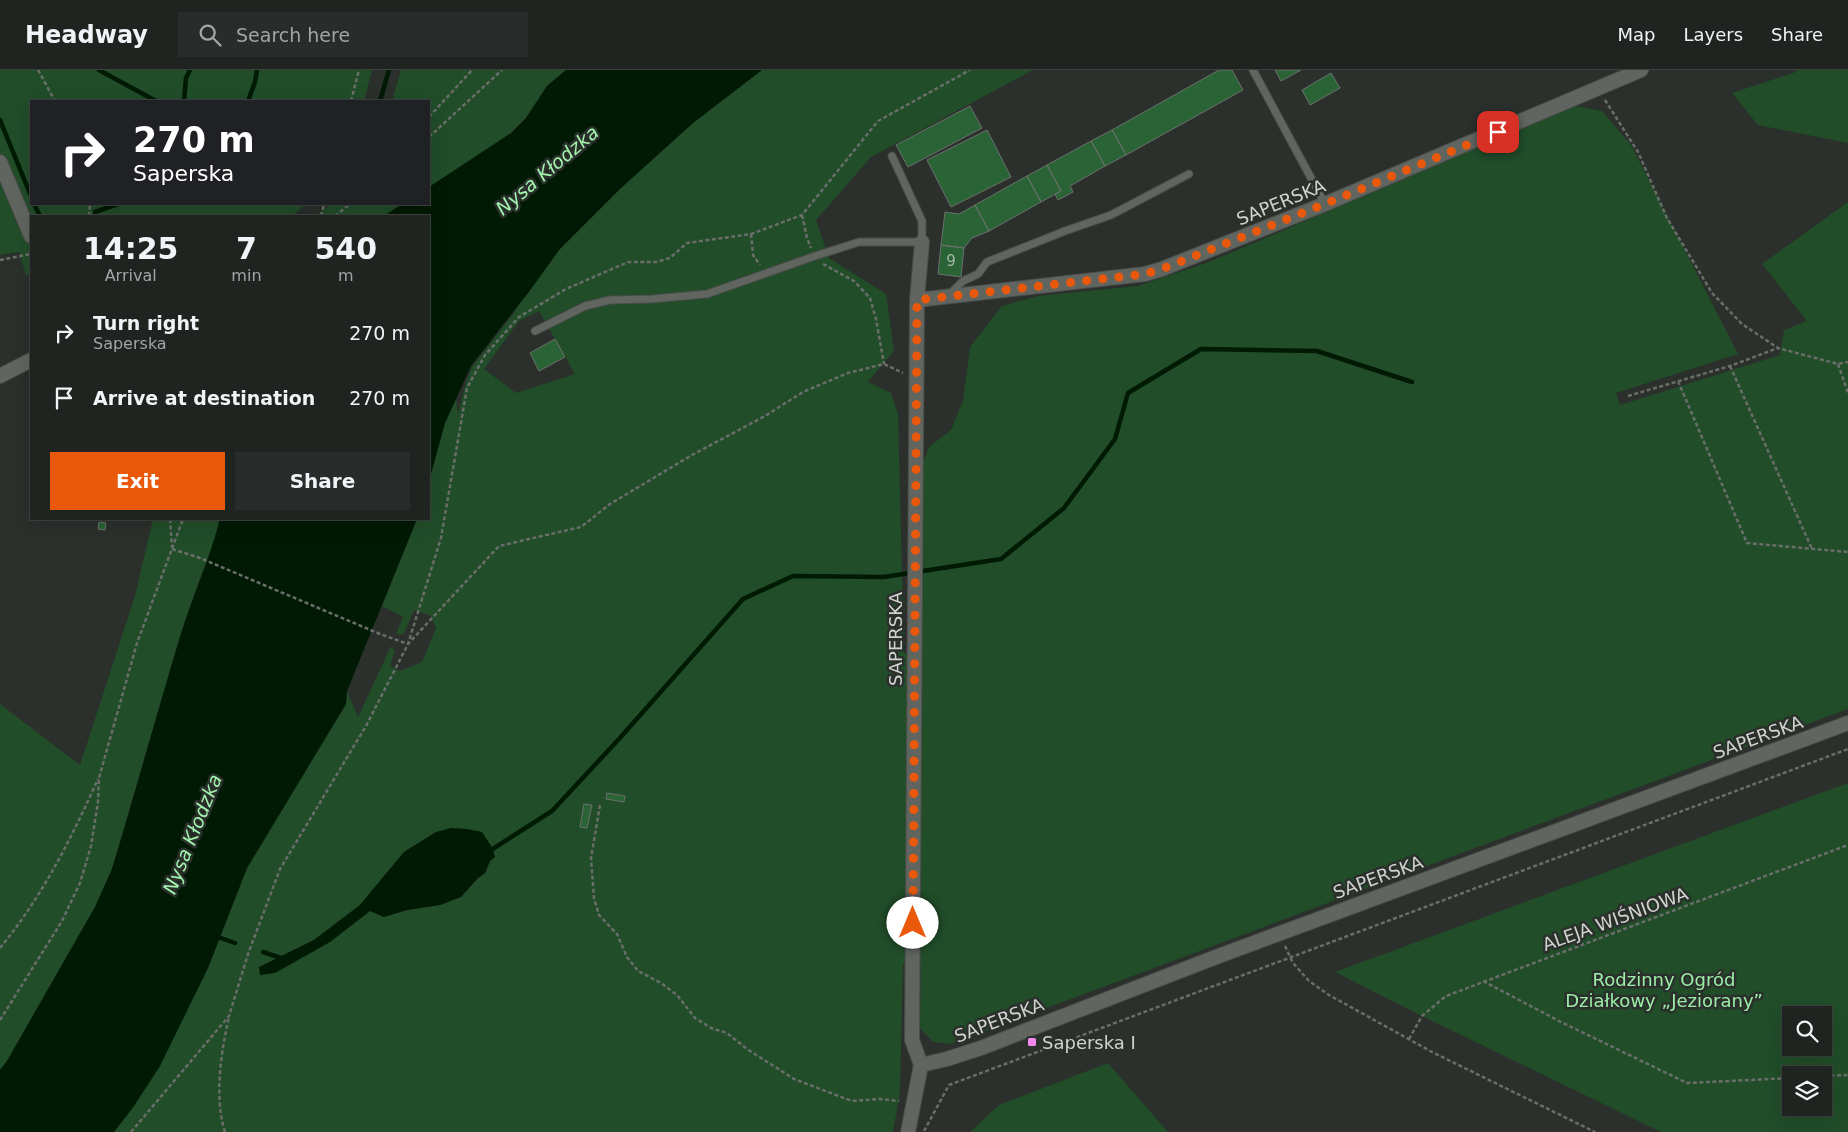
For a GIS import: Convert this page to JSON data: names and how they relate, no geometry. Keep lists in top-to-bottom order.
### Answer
{
  "streets": {
    "street": ["SAPERSKA"],
    "path": ["ALEJA WIŚNIOWA"]
  },
  "water": ["Nysa Kłodzka"],
  "parks": ["Rodzinny Ogród Działkowy „Jeziorany”"],
  "places": {
    "transit": ["Saperska I"]
  },
  "house_numbers": ["9"],
  "page": {
    "header": "Headway",
    "search": "Search here",
    "nav": ["Map", "Layers", "Share"],
    "turn": ["270 m", "Saperska"],
    "eta": [
      "14:25",
      "Arrival",
      "7",
      "min",
      "540",
      "m"
    ],
    "list": [
      {
        "name": "Turn right",
        "note": "Saperska",
        "value": "270 m"
      },
      {
        "name": "Arrive at destination",
        "value": "270 m"
      }
    ],
    "buttons": ["Exit", "Share"]
  }
}
